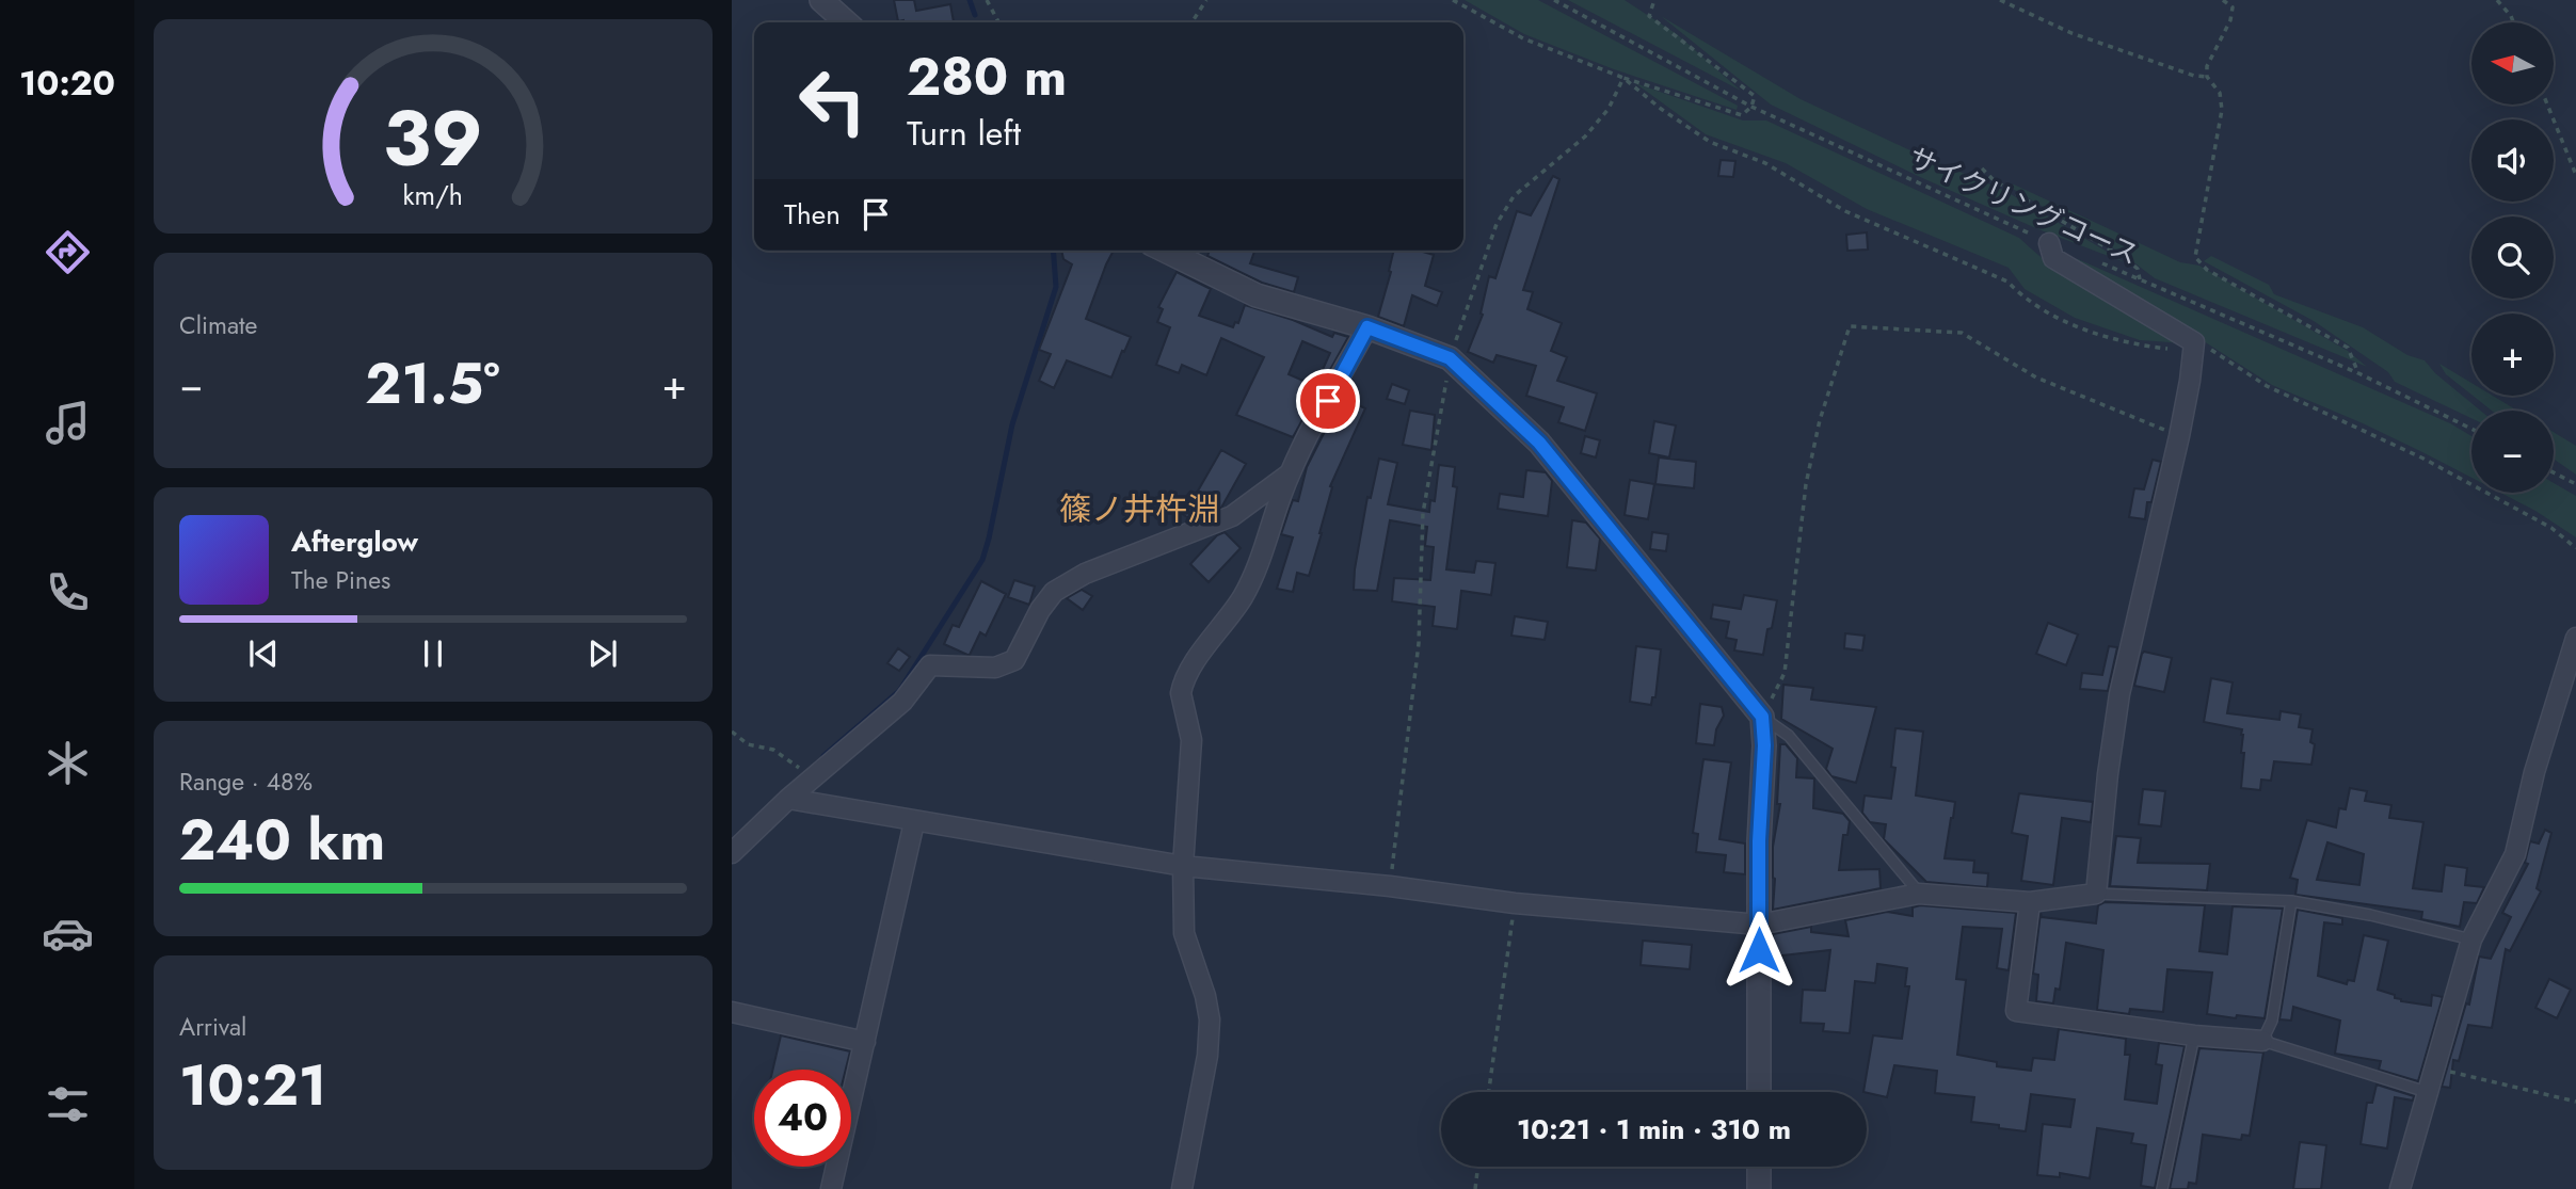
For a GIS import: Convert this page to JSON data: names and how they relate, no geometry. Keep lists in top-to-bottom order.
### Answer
{
  "streets": {
    "path": ["サイクリングコース"]
  },
  "districts": ["篠ノ井杵淵"],
  "north": "left",
  "page": {
    "tabs": "10:20",
    "map_buttons": ["+", "−"],
    "turn": ["280 m", "Turn left"],
    "then": "Then",
    "tile": [
      "Climate",
      ["Range · 48%", "240 km"],
      ["Arrival", "10:21"]
    ],
    "heat": ["−", "21.5°", "+"],
    "song": ["Afterglow", "The Pines"],
    "limit": "40",
    "trip": "10:21 · 1 min · 310 m",
    "gauge": ["39", "km/h"]
  }
}
